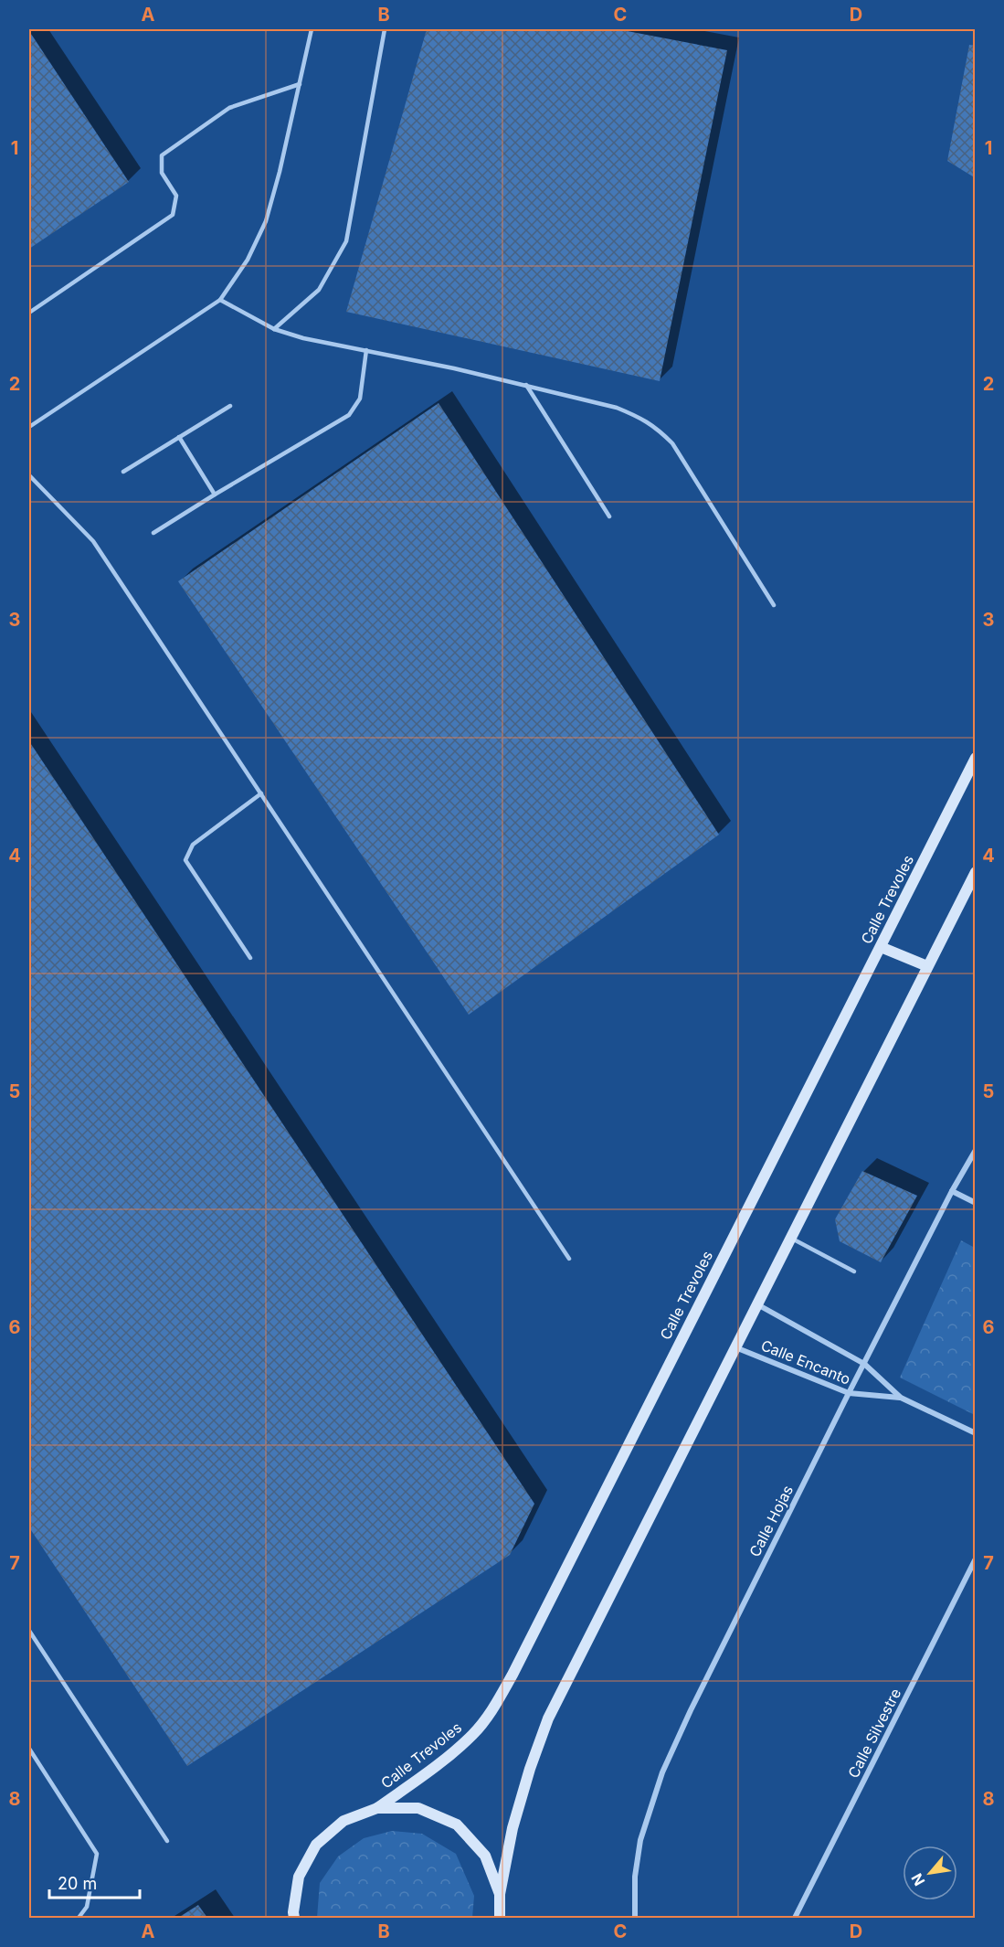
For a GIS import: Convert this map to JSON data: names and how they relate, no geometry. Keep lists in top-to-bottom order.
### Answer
{
  "streets": {
    "street": [
      "Calle Trevoles",
      "Calle Encanto",
      "Calle Hojas",
      "Calle Silvestre"
    ]
  },
  "crossings": [
    ["Calle Encanto", "Calle Hojas"]
  ],
  "scale_bar": "20 m",
  "north": "bottom left",
  "grid": {
    "columns": [
      "A",
      "B",
      "C",
      "D"
    ],
    "rows": [
      "1",
      "2",
      "3",
      "4",
      "5",
      "6",
      "7",
      "8"
    ]
  }
}
